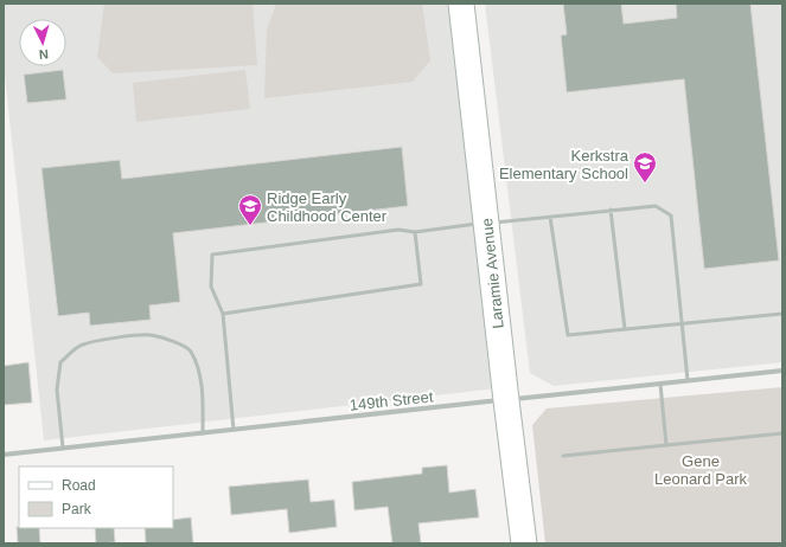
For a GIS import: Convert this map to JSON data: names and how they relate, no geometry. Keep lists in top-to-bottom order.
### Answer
{
  "streets": {
    "street": ["Laramie Avenue", "149th Street"]
  },
  "crossings": [
    ["Laramie Avenue", "149th Street"]
  ],
  "parks": ["Gene Leonard Park"],
  "places": {
    "school or university": ["Kerkstra Elementary School", "Ridge Early Childhood Center"]
  },
  "legend": ["Road", "Park"],
  "north": "bottom"
}
